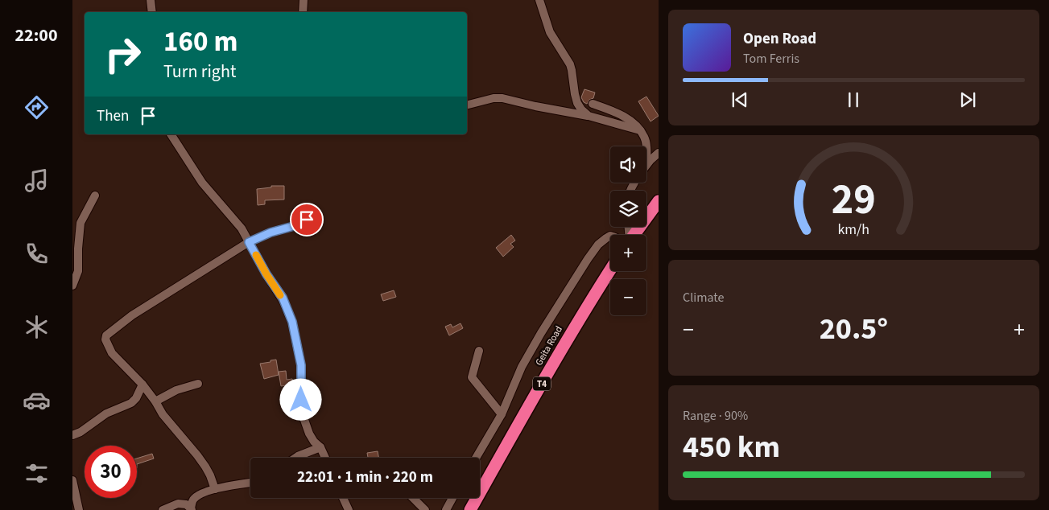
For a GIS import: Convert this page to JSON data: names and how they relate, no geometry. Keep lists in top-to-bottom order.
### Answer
{
  "streets": {
    "highway": ["Geita Road", "T4"]
  },
  "page": {
    "tabs": "22:00",
    "turn": ["160 m", "Turn right"],
    "song": ["Open Road", "Tom Ferris"],
    "then": "Then",
    "map_buttons": ["+", "−"],
    "tile": [
      "Climate",
      ["Range · 90%", "450 km"]
    ],
    "heat": ["−", "20.5°", "+"],
    "limit": "30",
    "trip": "22:01 · 1 min · 220 m",
    "gauge": ["29", "km/h"]
  }
}
